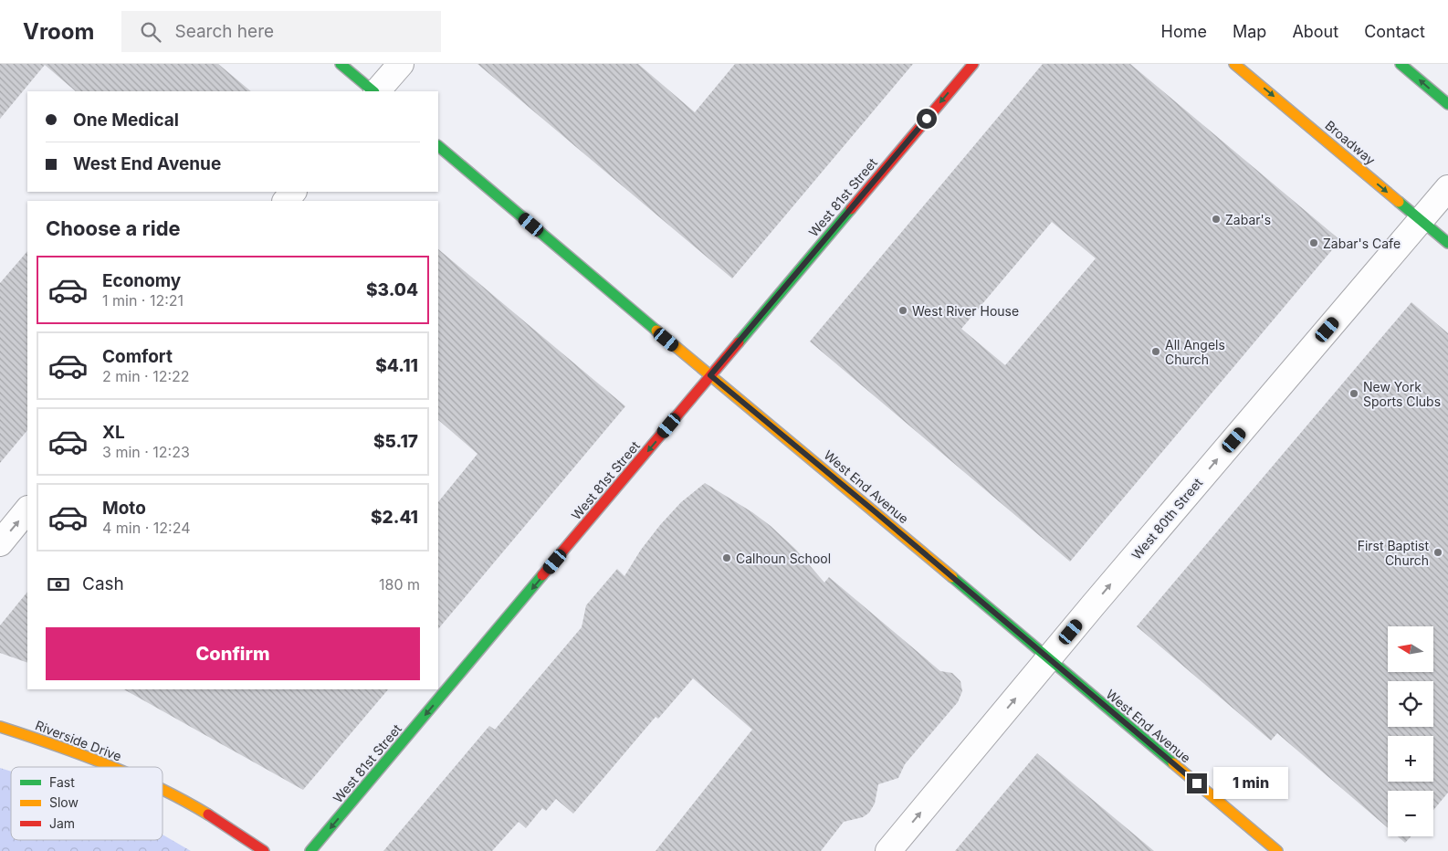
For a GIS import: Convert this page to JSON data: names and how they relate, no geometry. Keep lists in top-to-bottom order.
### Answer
{
  "streets": {
    "street": [
      "Broadway",
      "West 81st Street",
      "West End Avenue",
      "West 80th Street",
      "Riverside Drive"
    ]
  },
  "crossings": [
    ["Broadway", "West 80th Street"],
    ["West 81st Street", "West End Avenue"],
    ["West End Avenue", "West 80th Street"]
  ],
  "one_way": ["Broadway", "West 81st Street", "West 80th Street"],
  "places": [
    "Zabar's",
    "Zabar's Cafe",
    "West River House",
    "All Angels Church",
    "New York Sports Clubs",
    "First Baptist Church",
    "Calhoun School"
  ],
  "legend": ["Fast", "Slow", "Jam"],
  "north": "left",
  "page": {
    "header": "Vroom",
    "search": "Search here",
    "nav": [
      "Home",
      "Map",
      "About",
      "Contact"
    ],
    "banner": ["One Medical", "West End Avenue"],
    "heading": "Choose a ride",
    "list": [
      {
        "name": "Economy",
        "note": "1 min · 12:21",
        "value": "$3.04"
      },
      {
        "name": "Comfort",
        "note": "2 min · 12:22",
        "value": "$4.11"
      },
      {
        "name": "XL",
        "note": "3 min · 12:23",
        "value": "$5.17"
      },
      {
        "name": "Moto",
        "note": "4 min · 12:24",
        "value": "$2.41"
      }
    ],
    "pay": ["Cash", "180 m"],
    "buttons": "Confirm",
    "map_buttons": ["+", "−"],
    "bubble": "1 min"
  }
}
